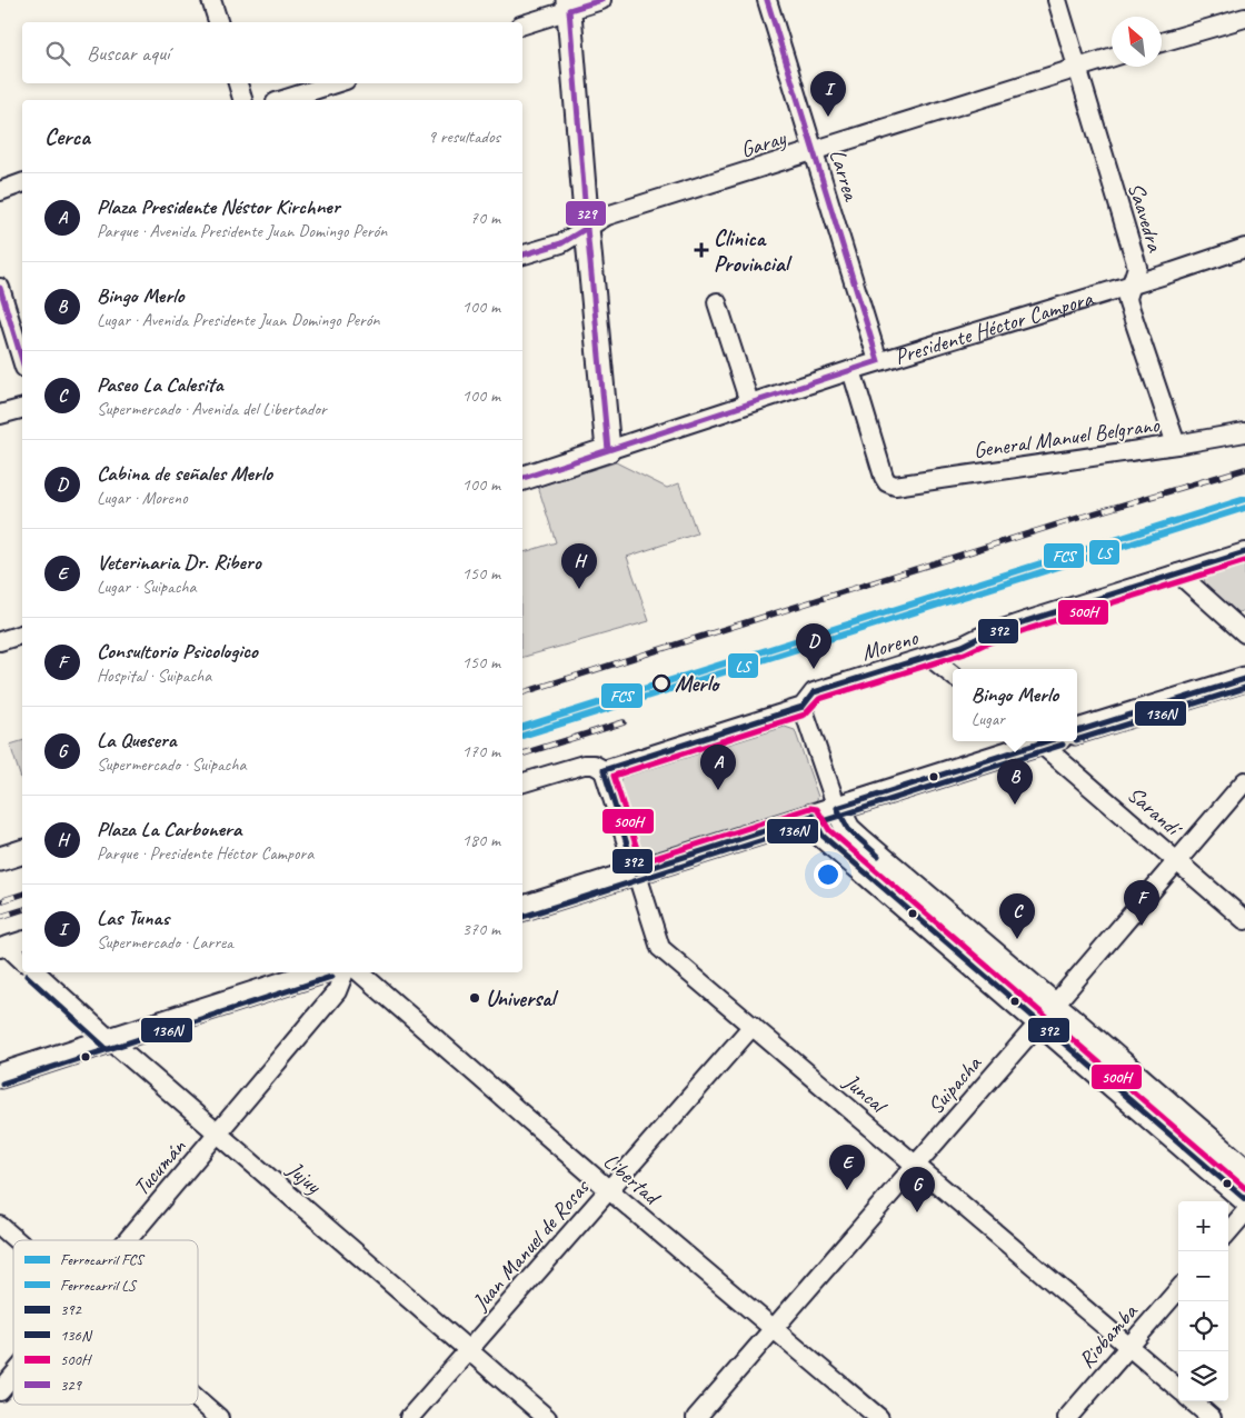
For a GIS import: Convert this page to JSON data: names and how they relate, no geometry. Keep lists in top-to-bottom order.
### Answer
{
  "streets": {
    "main road": ["Presidente Héctor Campora"],
    "street": [
      "Garay",
      "Larrea",
      "Saavedra",
      "General Manuel Belgrano",
      "Moreno",
      "Sarandí",
      "Suipacha",
      "Juncal",
      "Tucumán",
      "Jujuy",
      "Libertad",
      "Juan Manuel de Rosas",
      "Riobamba"
    ]
  },
  "crossings": [
    ["Garay", "Larrea"],
    ["Garay", "Saavedra"],
    ["Larrea", "Presidente Héctor Campora"],
    ["Saavedra", "Presidente Héctor Campora"],
    ["Saavedra", "General Manuel Belgrano"],
    ["Presidente Héctor Campora", "General Manuel Belgrano"],
    ["Moreno", "Juncal"],
    ["Sarandí", "Suipacha"],
    ["Suipacha", "Juncal"],
    ["Suipacha", "Libertad"],
    ["Juncal", "Juan Manuel de Rosas"],
    ["Juncal", "Riobamba"],
    ["Tucumán", "Jujuy"],
    ["Jujuy", "Juan Manuel de Rosas"],
    ["Libertad", "Juan Manuel de Rosas"]
  ],
  "places": {
    "health": ["Clinica Provincial"],
    "other": ["Merlo", "Universal"]
  },
  "lines": [
    "transit line 329",
    "rail line FCS",
    "rail line LS",
    "transit line 392",
    "transit line 500H",
    "transit line 136N"
  ],
  "legend": [
    "Ferrocarril FCS",
    "Ferrocarril LS",
    "392",
    "136N",
    "500H",
    "329"
  ],
  "north": "top left",
  "page": {
    "search": "Buscar aquí",
    "pins": [
      "I",
      "H",
      "D",
      "A",
      "B",
      "F",
      "C",
      "E",
      "G"
    ],
    "heading": ["Cerca", "9 resultados"],
    "list": [
      {
        "mark": "A",
        "name": "Plaza Presidente Néstor Kirchner",
        "note": "Parque · Avenida Presidente Juan Domingo Perón",
        "value": "70 m"
      },
      {
        "mark": "B",
        "name": "Bingo Merlo",
        "note": "Lugar · Avenida Presidente Juan Domingo Perón",
        "value": "100 m"
      },
      {
        "mark": "C",
        "name": "Paseo La Calesita",
        "note": "Supermercado · Avenida del Libertador",
        "value": "100 m"
      },
      {
        "mark": "D",
        "name": "Cabina de señales Merlo",
        "note": "Lugar · Moreno",
        "value": "100 m"
      },
      {
        "mark": "E",
        "name": "Veterinaria Dr. Ribero",
        "note": "Lugar · Suipacha",
        "value": "150 m"
      },
      {
        "mark": "F",
        "name": "Consultorio Psicologico",
        "note": "Hospital · Suipacha",
        "value": "150 m"
      },
      {
        "mark": "G",
        "name": "La Quesera",
        "note": "Supermercado · Suipacha",
        "value": "170 m"
      },
      {
        "mark": "H",
        "name": "Plaza La Carbonera",
        "note": "Parque · Presidente Héctor Campora",
        "value": "180 m"
      },
      {
        "mark": "I",
        "name": "Las Tunas",
        "note": "Supermercado · Larrea",
        "value": "370 m"
      }
    ],
    "popup": ["Bingo Merlo", "Lugar"],
    "map_buttons": ["+", "−"]
  }
}
